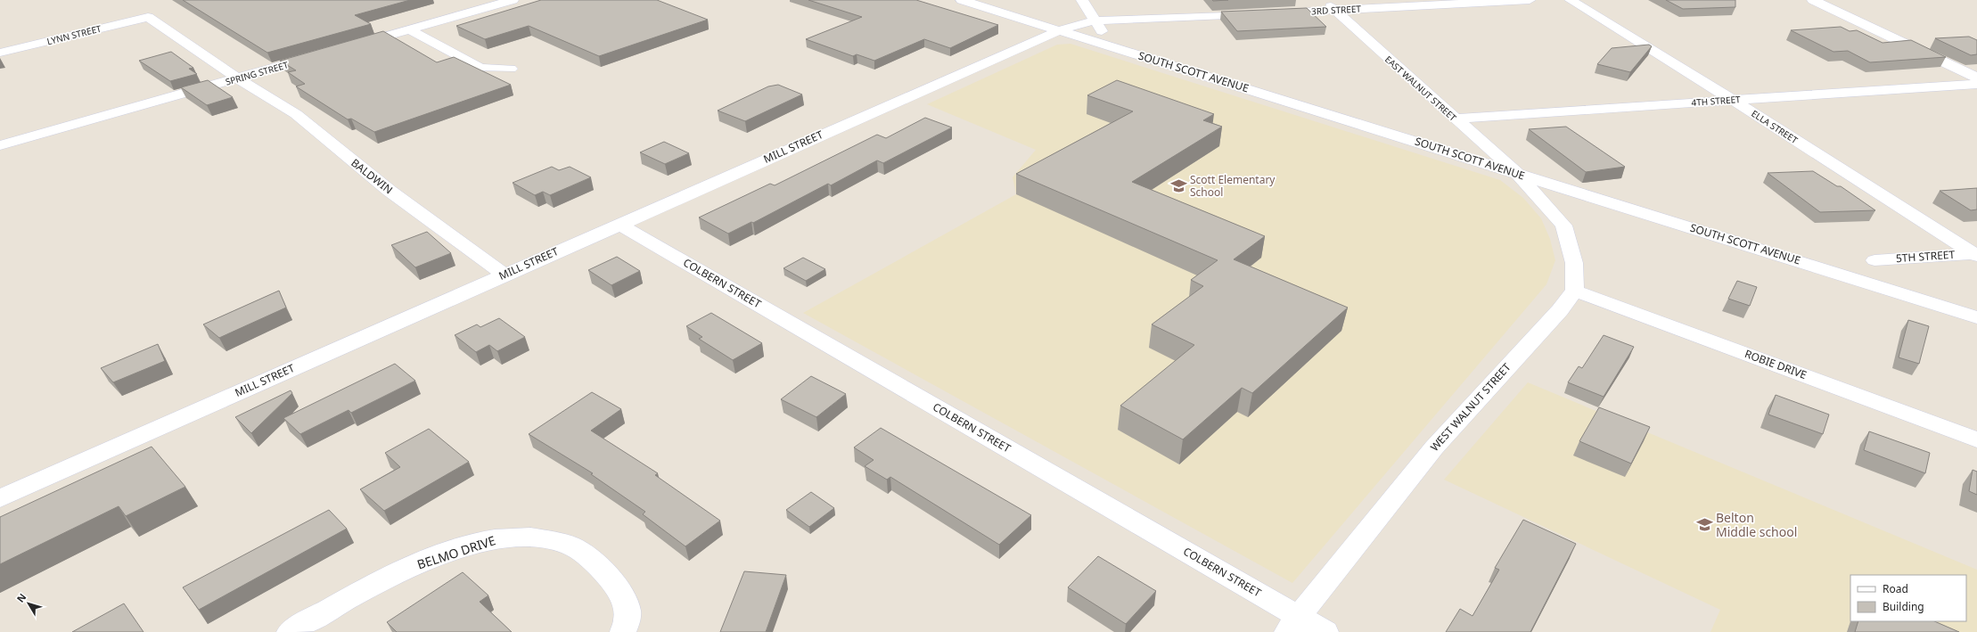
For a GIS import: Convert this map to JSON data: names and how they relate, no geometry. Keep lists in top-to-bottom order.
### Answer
{
  "streets": {
    "street": [
      "3RD STREET",
      "LYNN STREET",
      "SOUTH SCOTT AVENUE",
      "SPRING STREET",
      "EAST WALNUT STREET",
      "4TH STREET",
      "ELLA STREET",
      "MILL STREET",
      "BALDWIN",
      "5TH STREET",
      "COLBERN STREET",
      "ROBIE DRIVE",
      "WEST WALNUT STREET",
      "BELMO DRIVE"
    ]
  },
  "crossings": [
    ["3RD STREET", "EAST WALNUT STREET"],
    ["LYNN STREET", "BALDWIN"],
    ["SOUTH SCOTT AVENUE", "EAST WALNUT STREET"],
    ["SOUTH SCOTT AVENUE", "MILL STREET"],
    ["SPRING STREET", "BALDWIN"],
    ["EAST WALNUT STREET", "4TH STREET"],
    ["4TH STREET", "ELLA STREET"],
    ["ELLA STREET", "5TH STREET"],
    ["MILL STREET", "BALDWIN"],
    ["MILL STREET", "COLBERN STREET"],
    ["COLBERN STREET", "WEST WALNUT STREET"],
    ["ROBIE DRIVE", "WEST WALNUT STREET"]
  ],
  "places": {
    "school or university": ["Scott Elementary School", "Belton Middle school"]
  },
  "legend": ["Road", "Building"],
  "north": "top left"
}
